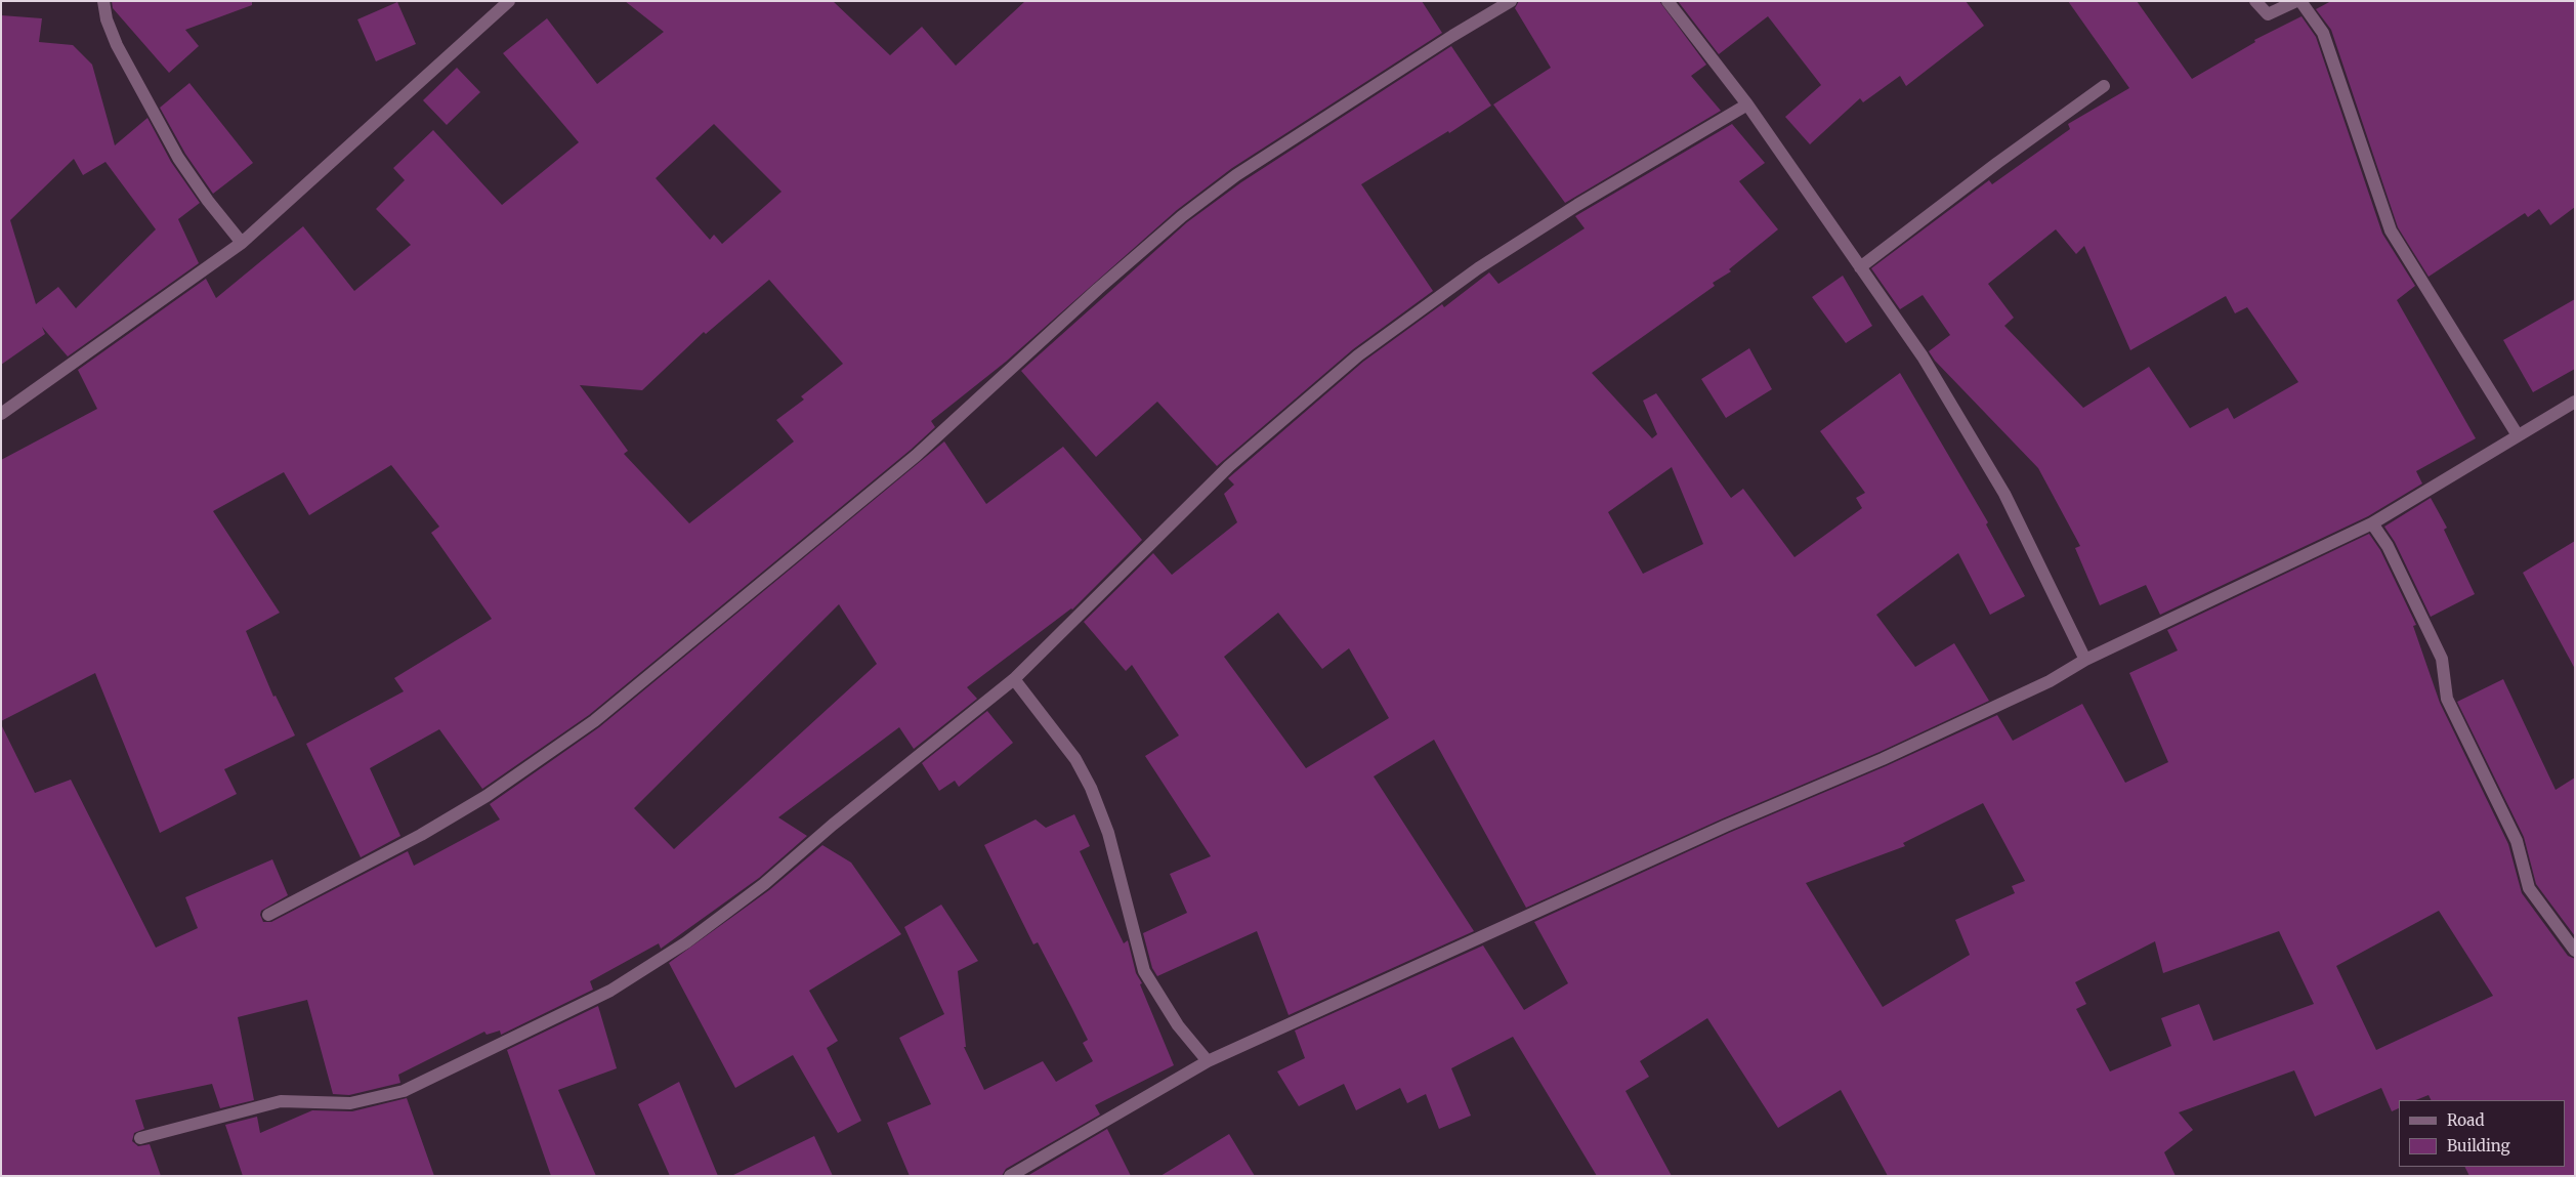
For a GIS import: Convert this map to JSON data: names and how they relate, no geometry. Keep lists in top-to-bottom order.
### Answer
{
  "legend": ["Road", "Building"]
}
